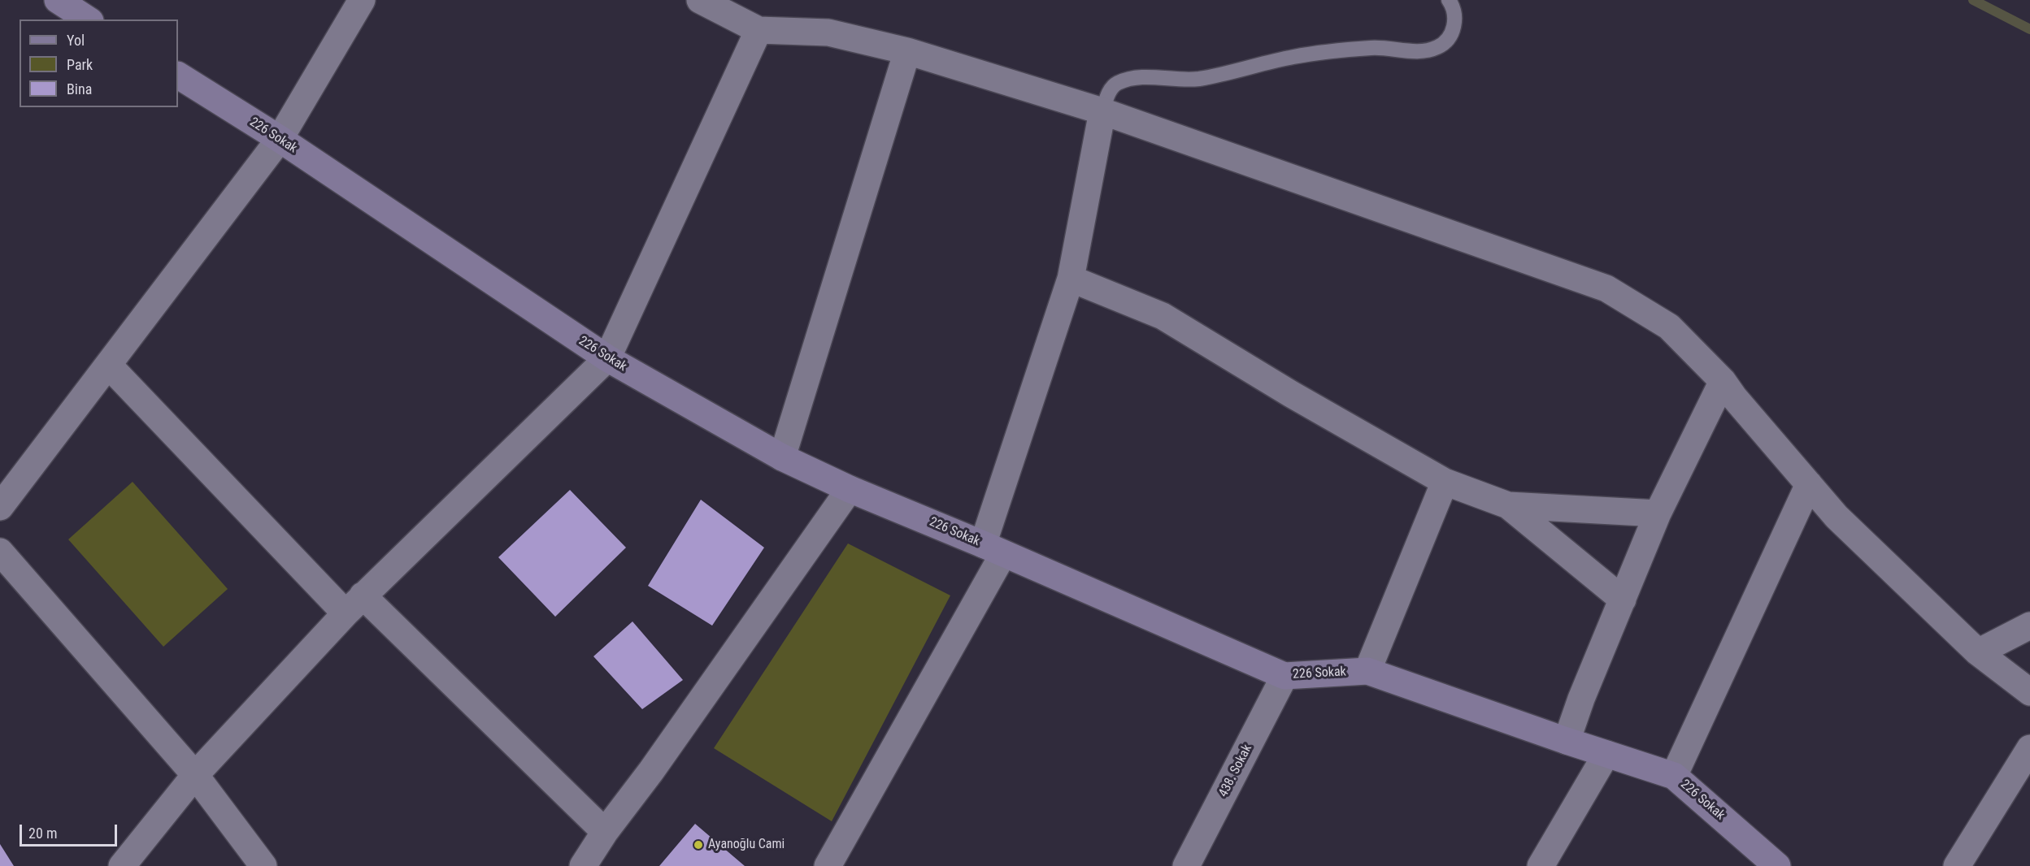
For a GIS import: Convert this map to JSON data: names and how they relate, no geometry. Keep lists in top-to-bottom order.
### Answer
{
  "streets": {
    "street": ["226 Sokak", "438. Sokak"]
  },
  "crossings": [
    ["226 Sokak", "438. Sokak"]
  ],
  "places": ["Ayanoğlu Cami"],
  "legend": ["Yol", "Park", "Bina"],
  "scale_bar": "20 m"
}
